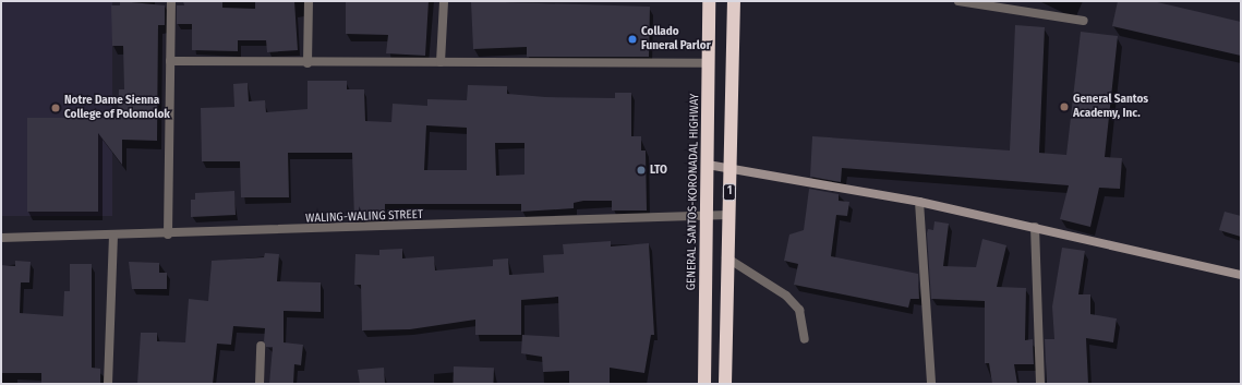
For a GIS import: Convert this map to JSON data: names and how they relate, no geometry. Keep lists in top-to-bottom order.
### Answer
{
  "streets": {
    "highway": ["GENERAL SANTOS-KORONADAL HIGHWAY", "1"],
    "street": ["WALING-WALING STREET"]
  },
  "crossings": [
    ["GENERAL SANTOS-KORONADAL HIGHWAY", "WALING-WALING STREET"],
    ["1", "WALING-WALING STREET"]
  ],
  "places": [
    "Collado Funeral Parlor",
    "General Santos Academy, Inc.",
    "Notre Dame Sienna College of Polomolok",
    "LTO"
  ]
}
